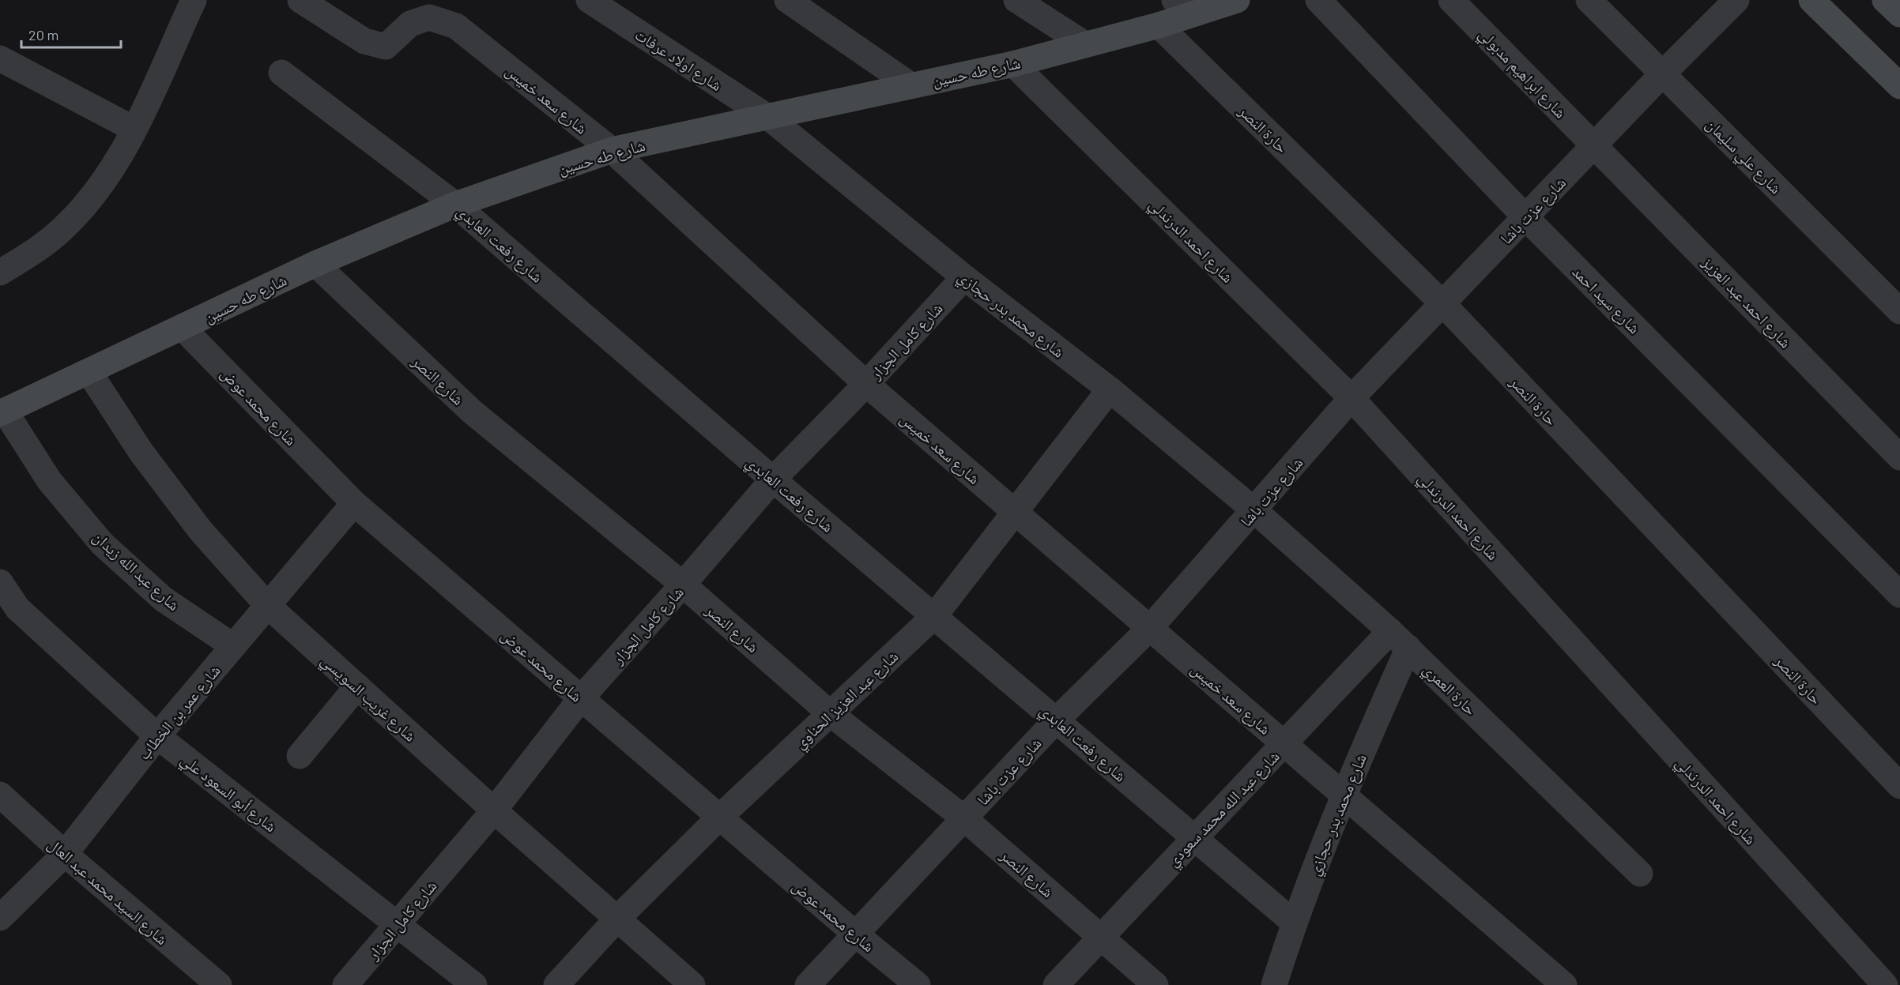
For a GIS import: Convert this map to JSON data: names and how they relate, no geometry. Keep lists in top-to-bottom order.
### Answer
{
  "streets": {
    "street": [
      "شارع اولاد عرفات",
      "شارع طه حسين",
      "شارع ابراهيم مدبولي",
      "شارع سعد خميس",
      "حارة النصر",
      "شارع علي سليمان",
      "شارع عزت باشا",
      "شارع احمد الدرندلي",
      "شارع رفعت العابدي",
      "شارع سيد احمد",
      "شارع احمد عبد العزيز",
      "شارع محمد بدر حجازي",
      "شارع كامل الجزار",
      "شارع النصر",
      "شارع محمد عوض",
      "شارع عبد الله زيدان",
      "حارة العمري",
      "شارع غريب السويسي",
      "شارع عبد العزيز الحناوي",
      "شارع عمر بن الخطاب",
      "شارع أبو السعود علي",
      "شارع عبد الله محمد سعودي",
      "شارع السيد محمد عبد العال"
    ]
  },
  "crossings": [
    ["شارع اولاد عرفات", "شارع طه حسين"],
    ["شارع اولاد عرفات", "شارع محمد بدر حجازي"],
    ["شارع طه حسين", "شارع سعد خميس"],
    ["شارع طه حسين", "حارة النصر"],
    ["شارع طه حسين", "شارع احمد الدرندلي"],
    ["شارع طه حسين", "شارع رفعت العابدي"],
    ["شارع طه حسين", "شارع محمد بدر حجازي"],
    ["شارع طه حسين", "شارع النصر"],
    ["شارع طه حسين", "شارع محمد عوض"],
    ["شارع طه حسين", "شارع عبد الله زيدان"],
    ["شارع طه حسين", "شارع غريب السويسي"],
    ["شارع ابراهيم مدبولي", "شارع عزت باشا"],
    ["شارع ابراهيم مدبولي", "شارع احمد عبد العزيز"],
    ["شارع سعد خميس", "شارع عزت باشا"],
    ["شارع سعد خميس", "شارع محمد بدر حجازي"],
    ["شارع سعد خميس", "شارع كامل الجزار"],
    ["شارع سعد خميس", "شارع عبد العزيز الحناوي"],
    ["شارع سعد خميس", "شارع عبد الله محمد سعودي"],
    ["حارة النصر", "شارع عزت باشا"],
    ["شارع علي سليمان", "شارع عزت باشا"],
    ["شارع عزت باشا", "شارع احمد الدرندلي"],
    ["شارع عزت باشا", "شارع رفعت العابدي"],
    ["شارع عزت باشا", "شارع سيد احمد"],
    ["شارع عزت باشا", "شارع احمد عبد العزيز"],
    ["شارع عزت باشا", "شارع محمد بدر حجازي"],
    ["شارع عزت باشا", "شارع النصر"],
    ["شارع عزت باشا", "شارع محمد عوض"],
    ["شارع عزت باشا", "حارة العمري"],
    ["شارع رفعت العابدي", "شارع محمد بدر حجازي"],
    ["شارع رفعت العابدي", "شارع كامل الجزار"],
    ["شارع رفعت العابدي", "شارع عبد العزيز الحناوي"],
    ["شارع رفعت العابدي", "شارع عبد الله محمد سعودي"],
    ["شارع محمد بدر حجازي", "شارع كامل الجزار"],
    ["شارع محمد بدر حجازي", "حارة العمري"],
    ["شارع محمد بدر حجازي", "شارع عبد العزيز الحناوي"],
    ["شارع محمد بدر حجازي", "شارع عبد الله محمد سعودي"],
    ["شارع كامل الجزار", "شارع النصر"],
    ["شارع كامل الجزار", "شارع محمد عوض"],
    ["شارع كامل الجزار", "شارع غريب السويسي"],
    ["شارع كامل الجزار", "شارع أبو السعود علي"],
    ["شارع النصر", "شارع عبد العزيز الحناوي"],
    ["شارع النصر", "شارع عبد الله محمد سعودي"],
    ["شارع محمد عوض", "شارع عبد العزيز الحناوي"],
    ["شارع محمد عوض", "شارع عمر بن الخطاب"],
    ["شارع عبد الله زيدان", "شارع عمر بن الخطاب"],
    ["حارة العمري", "شارع عبد الله محمد سعودي"],
    ["شارع غريب السويسي", "شارع عبد العزيز الحناوي"],
    ["شارع غريب السويسي", "شارع عمر بن الخطاب"],
    ["شارع عمر بن الخطاب", "شارع أبو السعود علي"],
    ["شارع عمر بن الخطاب", "شارع السيد محمد عبد العال"]
  ],
  "scale_bar": "20 m"
}
